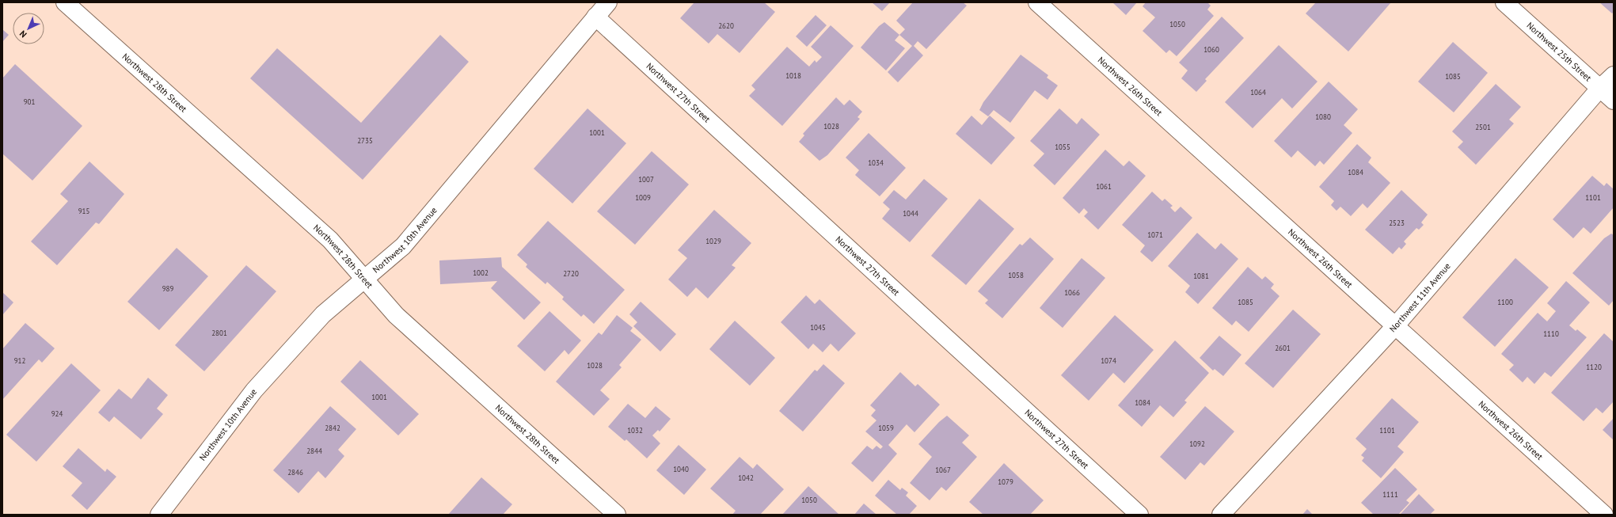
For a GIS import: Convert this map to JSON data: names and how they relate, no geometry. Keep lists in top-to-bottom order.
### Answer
{
  "streets": {
    "street": [
      "Northwest 25th Street",
      "Northwest 28th Street",
      "Northwest 26th Street",
      "Northwest 27th Street",
      "Northwest 10th Avenue",
      "Northwest 11th Avenue"
    ]
  },
  "crossings": [
    ["Northwest 25th Street", "Northwest 11th Avenue"],
    ["Northwest 28th Street", "Northwest 10th Avenue"],
    ["Northwest 26th Street", "Northwest 11th Avenue"],
    ["Northwest 27th Street", "Northwest 10th Avenue"]
  ],
  "house_numbers": [
    "1050",
    "2620",
    "1060",
    "1018",
    "1085",
    "1064",
    "901",
    "1080",
    "1028",
    "2501",
    "1001",
    "2735",
    "1055",
    "1034",
    "1084",
    "1007",
    "1061",
    "1009",
    "1101",
    "915",
    "1044",
    "2523",
    "1071",
    "1029",
    "1002",
    "2720",
    "1058",
    "1081",
    "989",
    "1066",
    "1085",
    "1100",
    "1045",
    "2801",
    "1110",
    "2601",
    "912",
    "1074",
    "1028",
    "1120",
    "1001",
    "1084",
    "924",
    "2842",
    "1059",
    "1032",
    "1101",
    "1092",
    "2844",
    "1040",
    "1067",
    "2846",
    "1042",
    "1079",
    "1111",
    "1050"
  ],
  "north": "bottom left"
}
